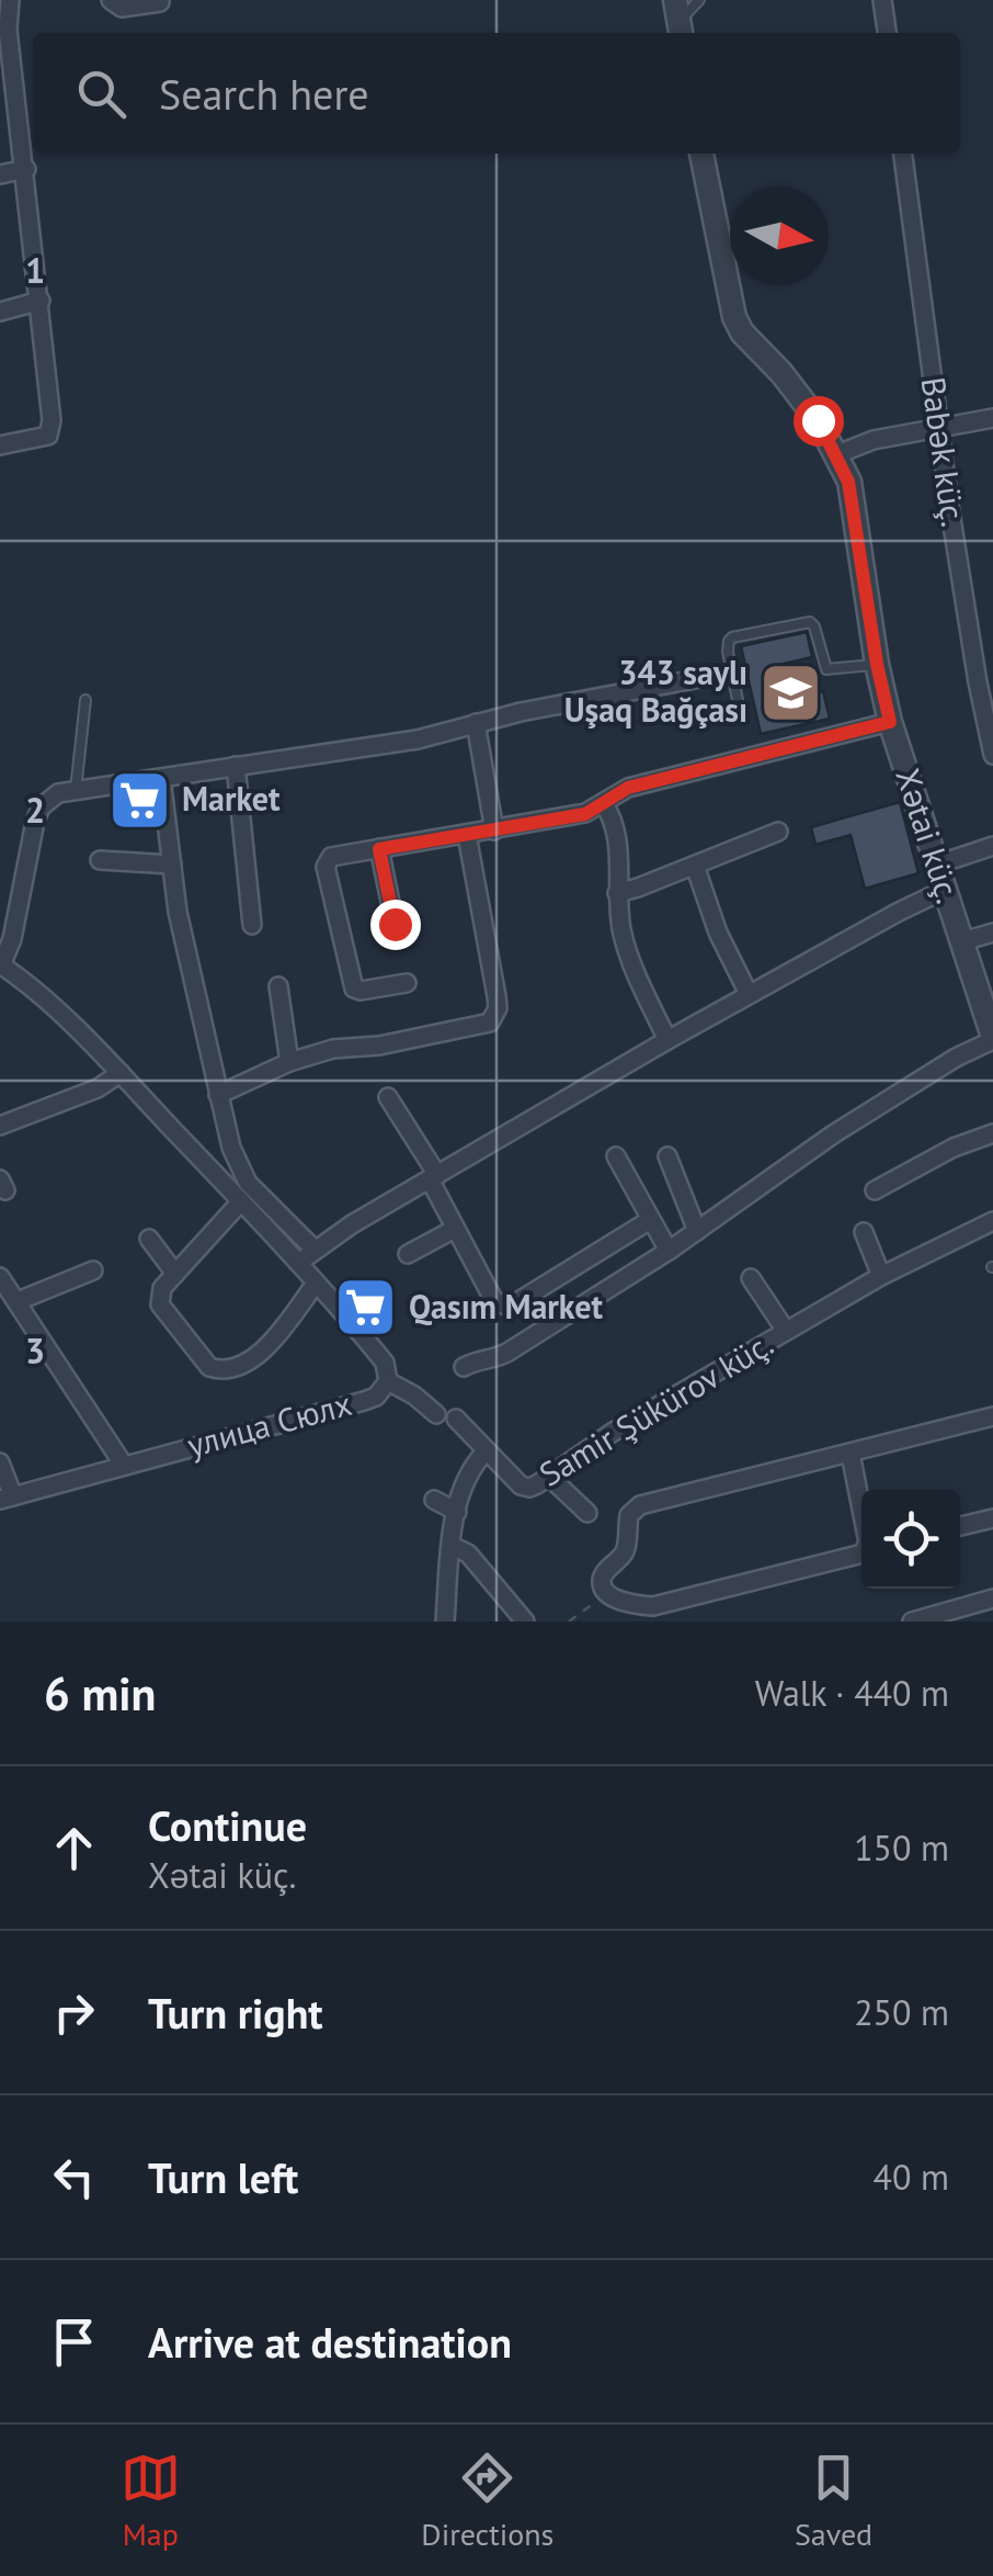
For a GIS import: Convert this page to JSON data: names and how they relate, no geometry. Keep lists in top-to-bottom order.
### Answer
{
  "streets": {
    "street": [
      "Babək küç.",
      "Xətai küç.",
      "Samir Şükürov küç.",
      "улица Сюлх"
    ]
  },
  "places": {
    "school or university": ["343 saylı Uşaq Bağçası"],
    "supermarket": ["Market", "Qasım Market"]
  },
  "north": "right",
  "page": {
    "search": "Search here",
    "heading": ["6 min", "Walk · 440 m"],
    "list": [
      ["Continue", "Xətai küç.", "150 m"],
      ["Turn right", "250 m"],
      ["Turn left", "40 m"],
      "Arrive at destination"
    ],
    "nav": ["Map", "Directions", "Saved"]
  },
  "grid": {
    "rows": ["1", "2", "3"]
  }
}
